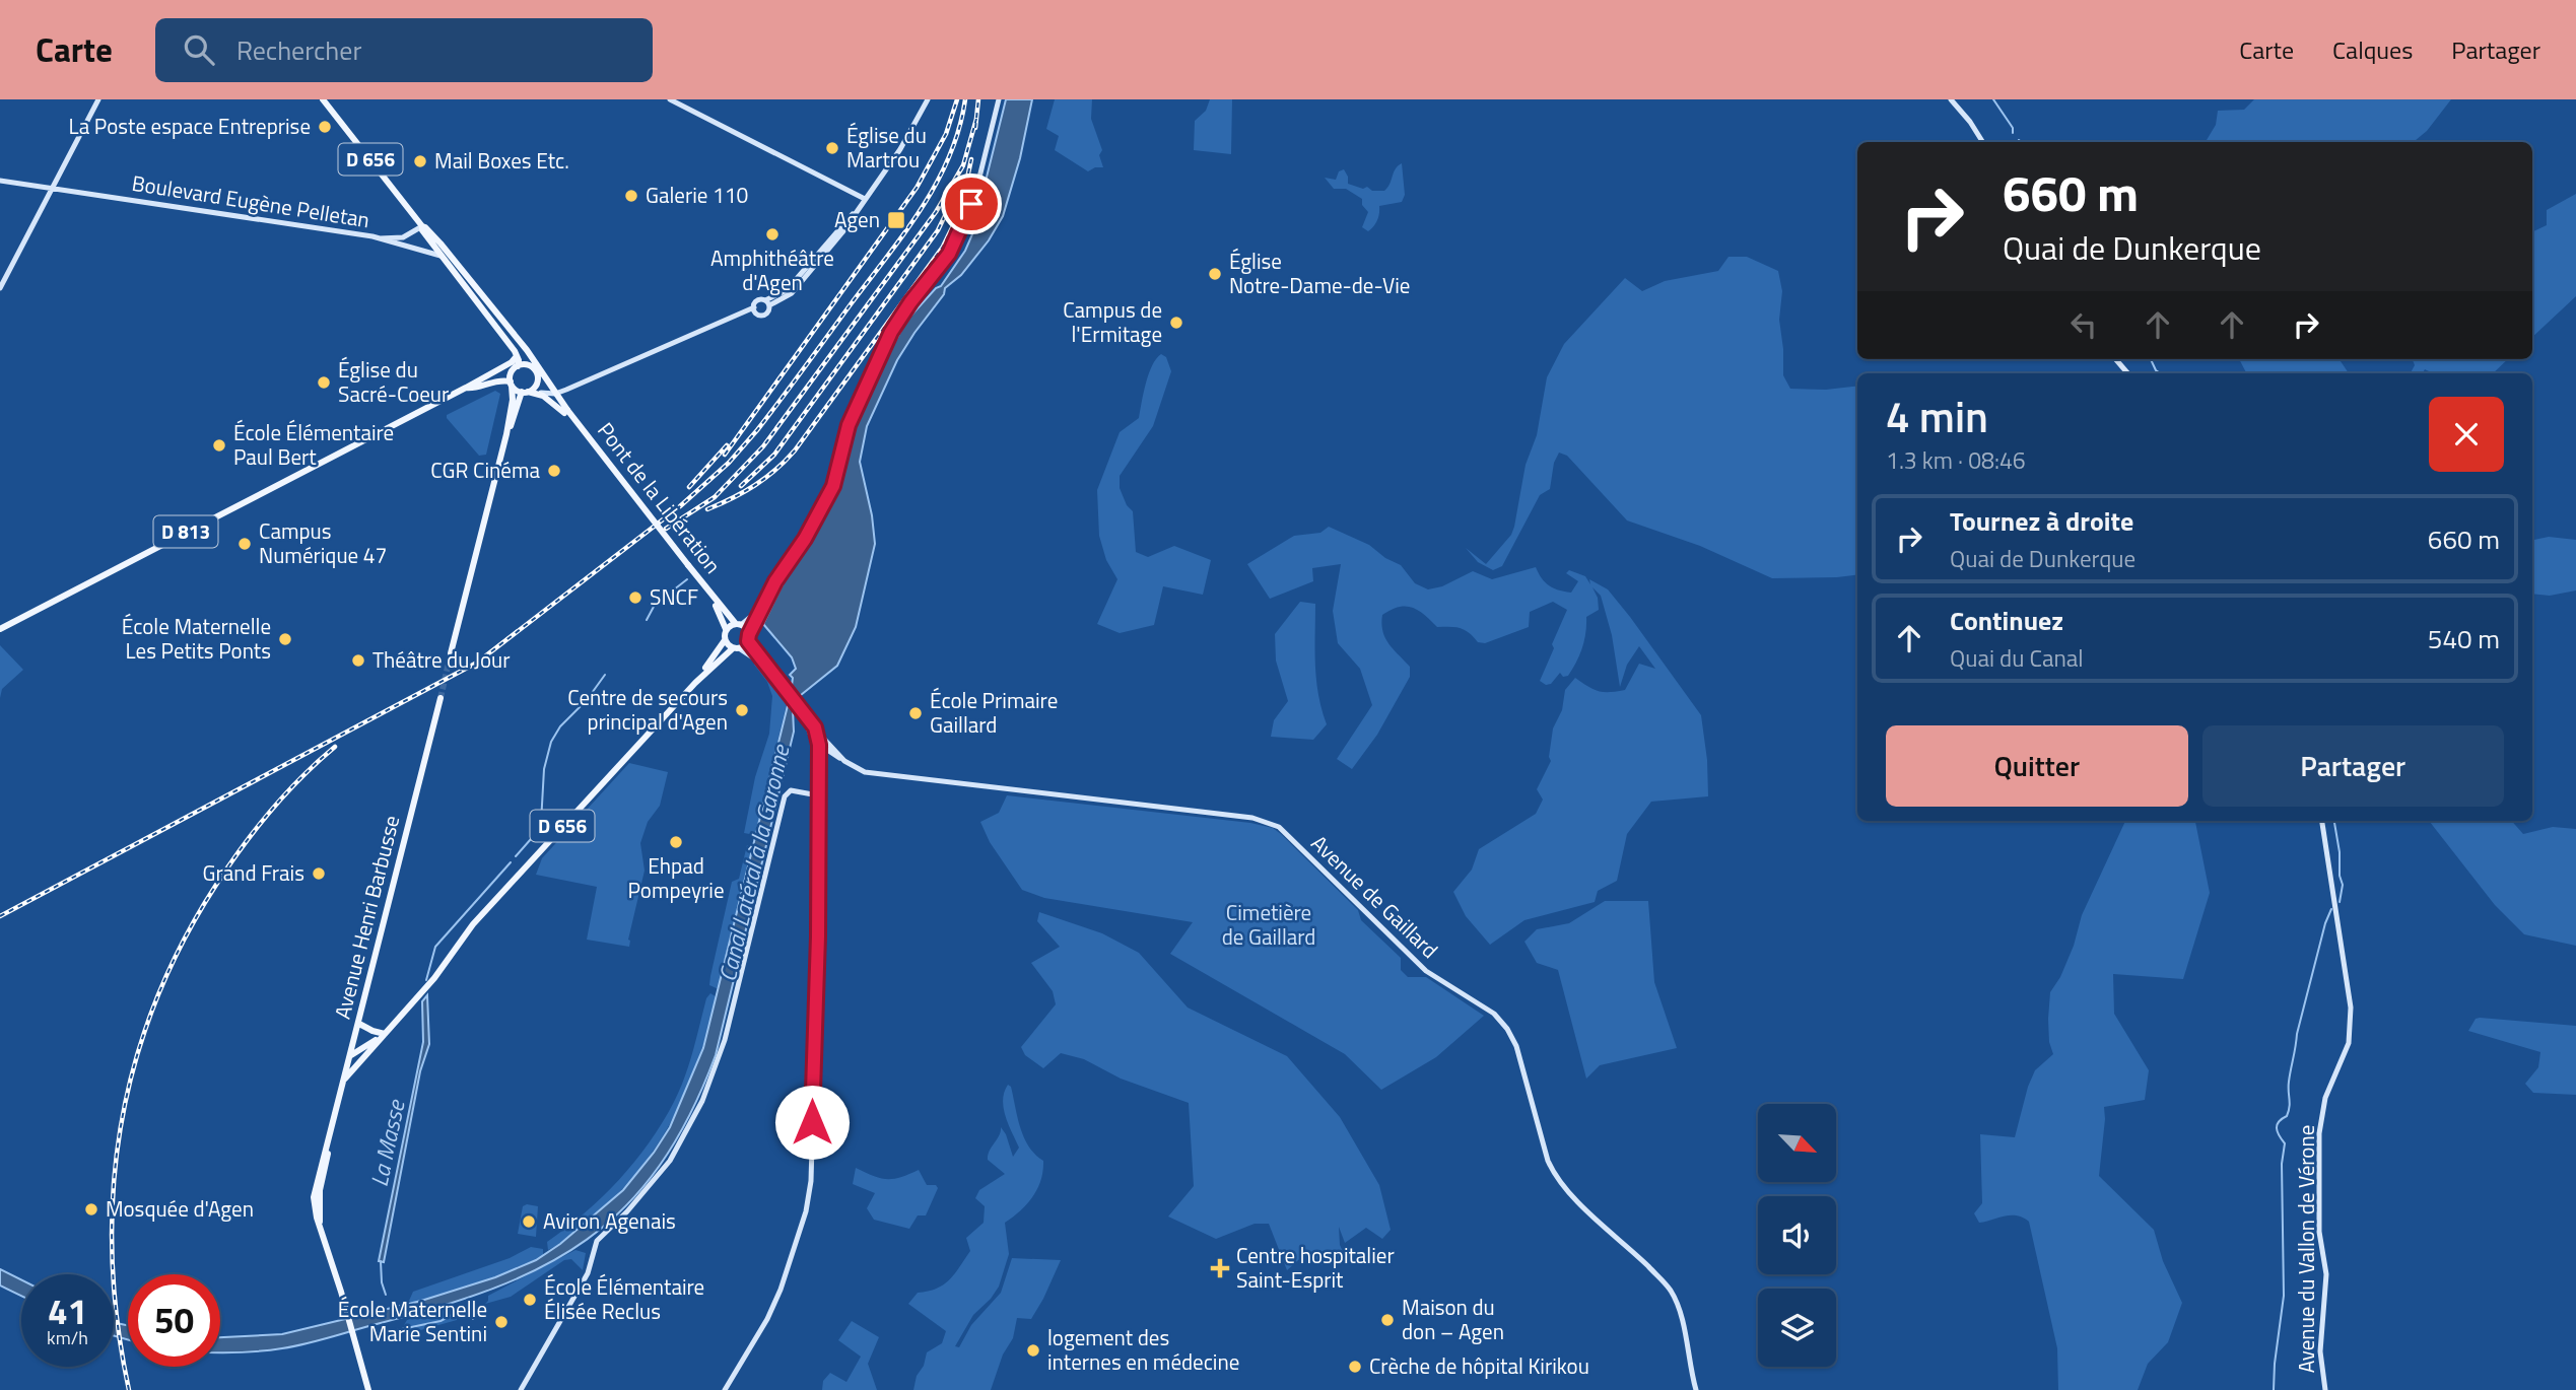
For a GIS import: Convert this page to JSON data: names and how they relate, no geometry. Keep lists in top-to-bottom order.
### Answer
{
  "streets": {
    "main road": [
      "D 656",
      "Pont de la Libération",
      "D 813",
      "Avenue Henri Barbusse"
    ],
    "street": ["Boulevard Eugène Pelletan", "Avenue de Gaillard", "Avenue du Vallon de Vérone"]
  },
  "crossings": [
    ["D 656", "Boulevard Eugène Pelletan"],
    ["D 656", "Pont de la Libération"],
    ["D 656", "D 813"],
    ["D 656", "Avenue Henri Barbusse"],
    ["Pont de la Libération", "Avenue de Gaillard"]
  ],
  "water": ["Canal Latéral à la Garonne", "La Masse"],
  "parks": ["Cimetière de Gaillard"],
  "places": {
    "other": [
      "La Poste espace Entreprise",
      "Église du Martrou",
      "Mail Boxes Etc.",
      "Galerie 110",
      "Amphithéâtre d'Agen",
      "Église Notre-Dame-de-Vie",
      "Campus de l'Ermitage",
      "Église du Sacré-Coeur",
      "École Élémentaire Paul Bert",
      "CGR Cinéma",
      "Campus Numérique 47",
      "SNCF",
      "École Maternelle Les Petits Ponts",
      "Théâtre du Jour",
      "Centre de secours principal d'Agen",
      "École Primaire Gaillard",
      "Ehpad Pompeyrie",
      "Grand Frais",
      "Mosquée d'Agen",
      "Aviron Agenais",
      "École Élémentaire Élisée Reclus",
      "Maison du don – Agen",
      "École Maternelle Marie Sentini",
      "logement des internes en médecine",
      "Crèche de hôpital Kirikou"
    ],
    "transit": ["Agen"],
    "health": ["Centre hospitalier Saint-Esprit"]
  },
  "north": "bottom right",
  "page": {
    "header": "Carte",
    "search": "Rechercher",
    "nav": ["Carte", "Calques", "Partager"],
    "turn": ["660 m", "Quai de Dunkerque"],
    "heading": ["4 min", "1.3 km · 08:46"],
    "list": [
      {
        "name": "Tournez à droite",
        "note": "Quai de Dunkerque",
        "value": "660 m"
      },
      {
        "name": "Continuez",
        "note": "Quai du Canal",
        "value": "540 m"
      }
    ],
    "buttons": ["Quitter", "Partager"],
    "speed": "41 km/h",
    "limit": "50"
  }
}
